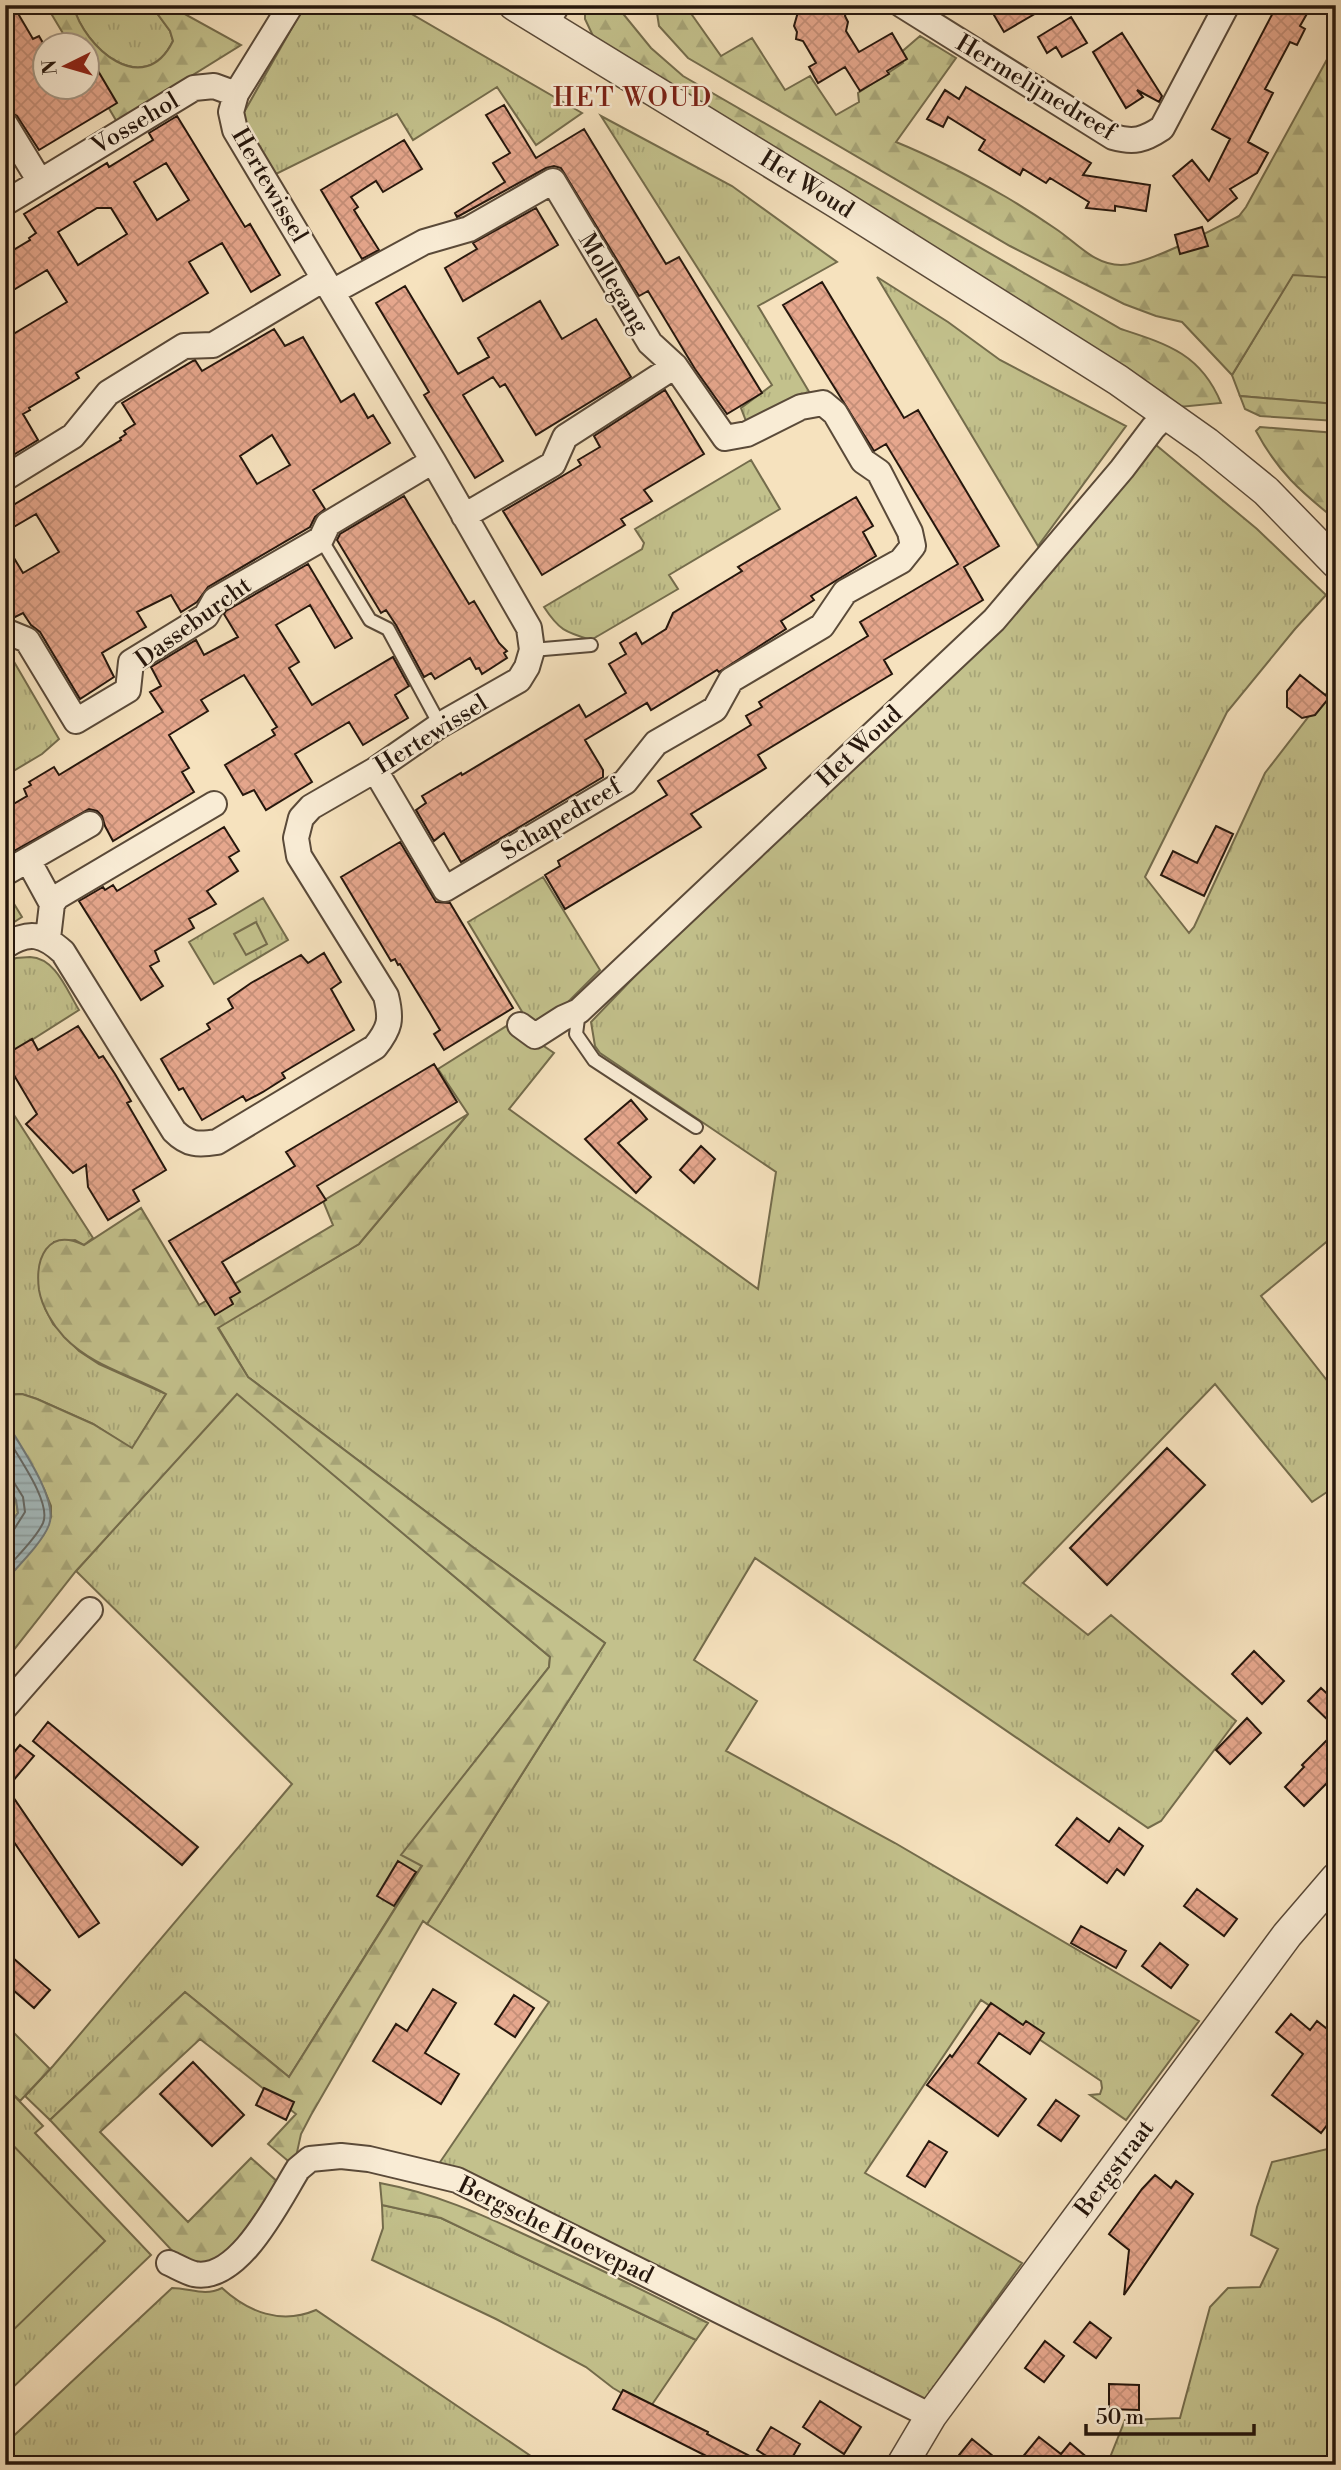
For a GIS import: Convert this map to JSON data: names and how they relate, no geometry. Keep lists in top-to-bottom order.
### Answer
{
  "streets": {
    "street": [
      "Hermelijnedreef",
      "Vossehol",
      "Het Woud",
      "Hertewissel",
      "Mollegang",
      "Dasseburcht",
      "Schapedreef",
      "Bergstraat",
      "Bergsche Hoevepad"
    ]
  },
  "crossings": [
    ["Vossehol", "Hertewissel"],
    ["Hertewissel", "Mollegang"],
    ["Hertewissel", "Dasseburcht"],
    ["Hertewissel", "Schapedreef"],
    ["Mollegang", "Schapedreef"],
    ["Bergstraat", "Bergsche Hoevepad"]
  ],
  "districts": ["HET WOUD"],
  "scale_bar": "50 m",
  "north": "left"
}
